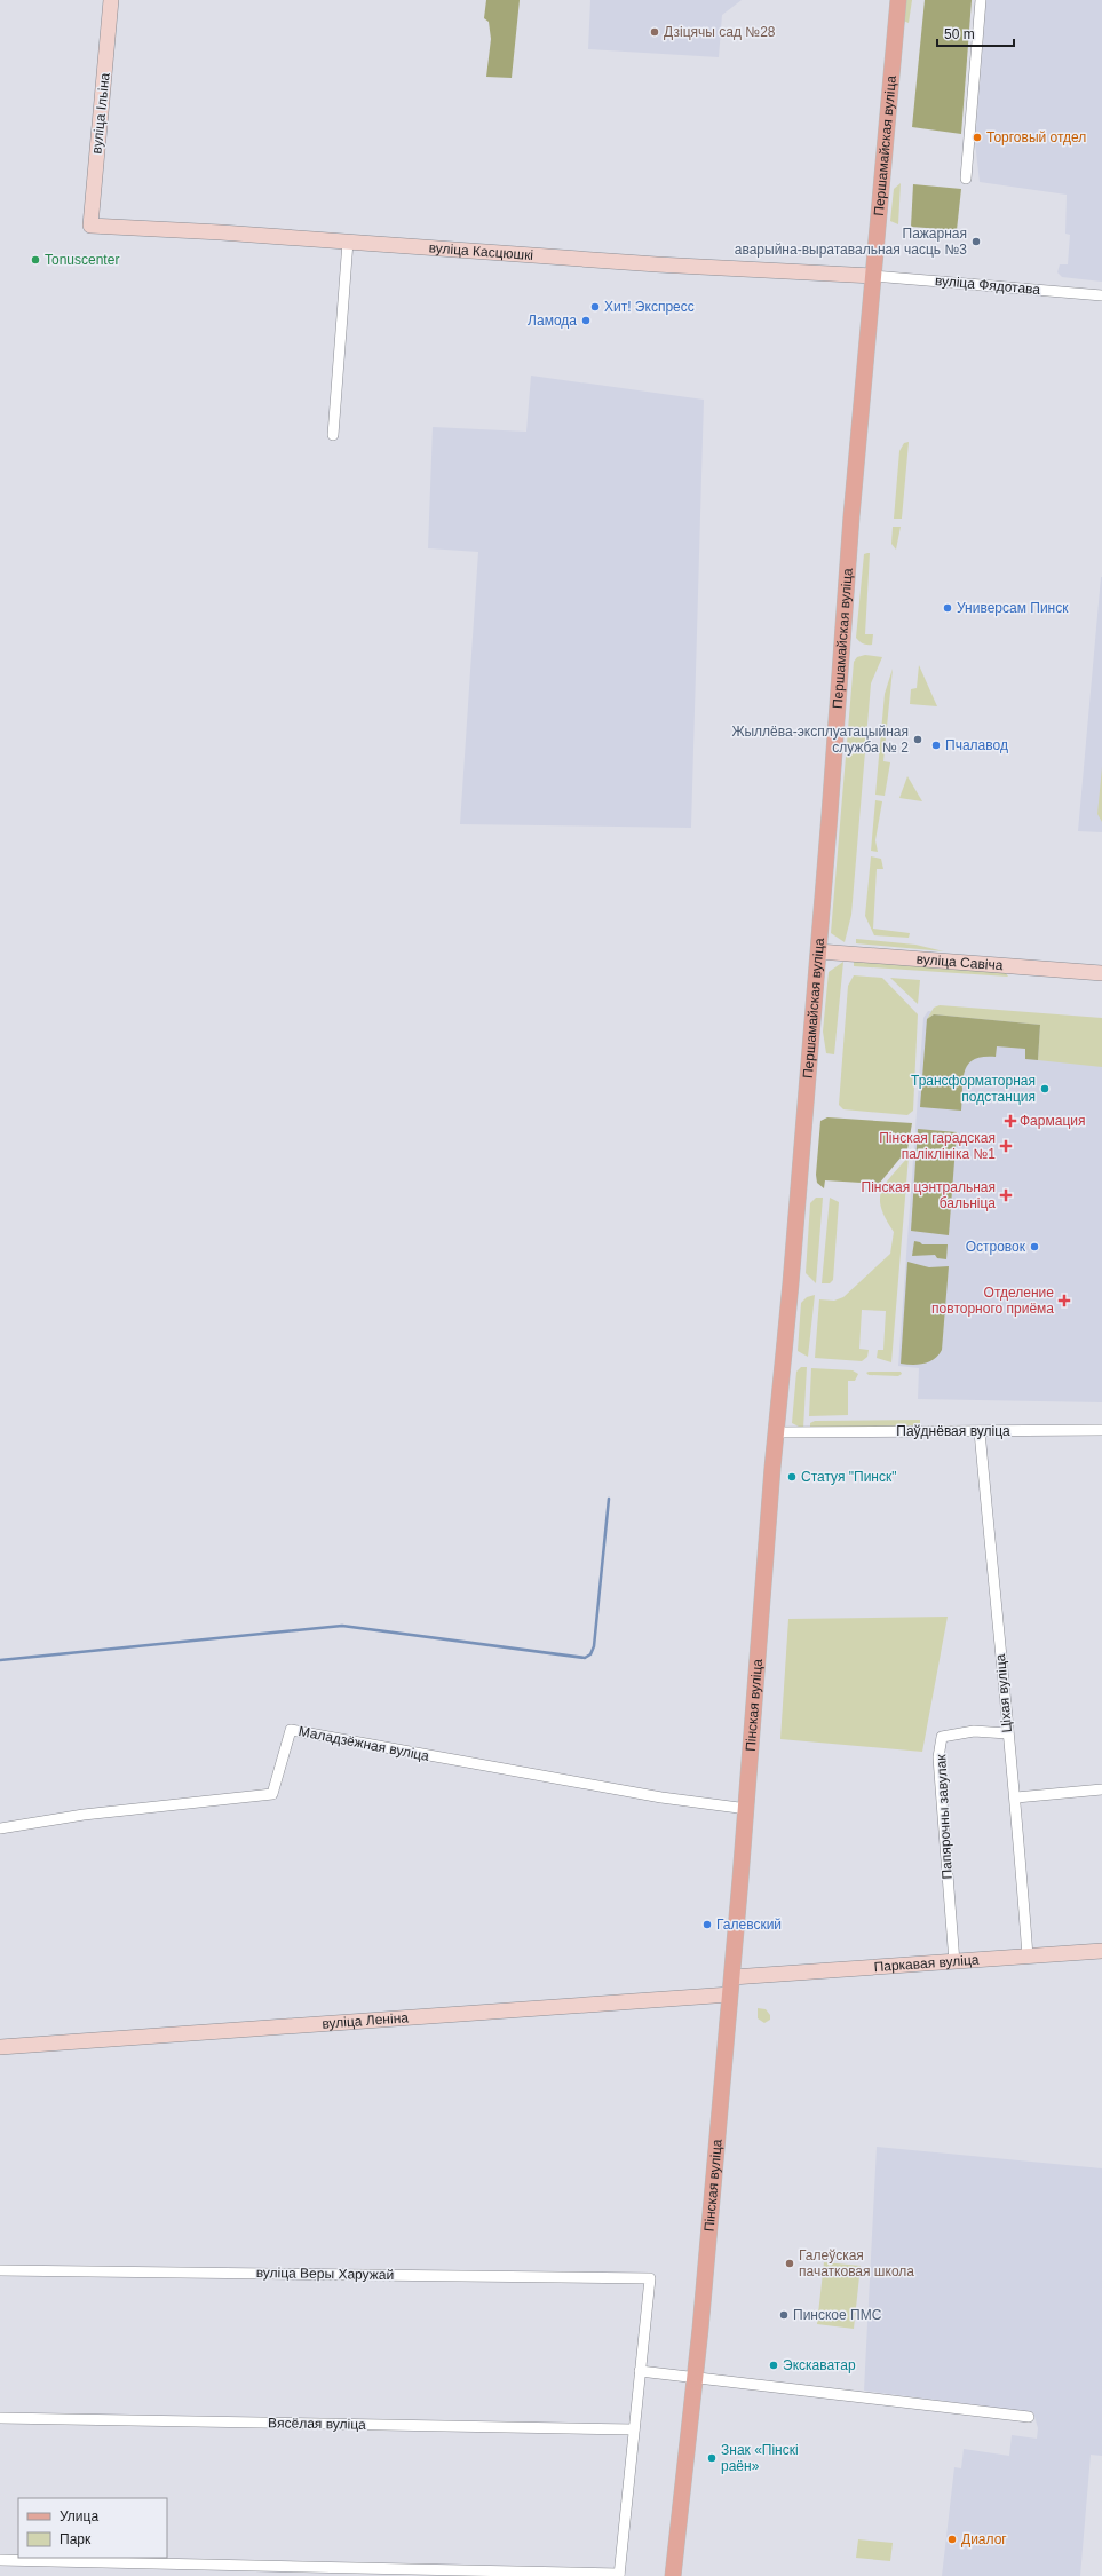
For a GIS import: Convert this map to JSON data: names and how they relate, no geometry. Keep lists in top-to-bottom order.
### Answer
{
  "streets": {
    "main road": ["Першамайская вуліца", "Пінская вуліца"],
    "street": [
      "вуліца Ільіна",
      "вуліца Касцюшкі",
      "вуліца Фядотава",
      "вуліца Савіча",
      "Паўднёвая вуліца",
      "Ціхая вуліца",
      "Маладзёжная вуліца",
      "Папярочны завулак",
      "Паркавая вуліца",
      "вуліца Леніна",
      "вуліца Веры Харужай",
      "Вясёлая вуліца"
    ]
  },
  "crossings": [
    ["вуліца Ільіна", "вуліца Касцюшкі"],
    ["Першамайская вуліца", "вуліца Касцюшкі"],
    ["Першамайская вуліца", "вуліца Фядотава"],
    ["Першамайская вуліца", "вуліца Савіча"],
    ["Першамайская вуліца", "Паўднёвая вуліца"],
    ["Першамайская вуліца", "Пінская вуліца"],
    ["вуліца Касцюшкі", "вуліца Фядотава"],
    ["Паўднёвая вуліца", "Ціхая вуліца"],
    ["Паўднёвая вуліца", "Пінская вуліца"],
    ["Ціхая вуліца", "Папярочны завулак"],
    ["Ціхая вуліца", "Паркавая вуліца"],
    ["Пінская вуліца", "Маладзёжная вуліца"],
    ["Пінская вуліца", "Паркавая вуліца"],
    ["Пінская вуліца", "вуліца Леніна"],
    ["Папярочны завулак", "Паркавая вуліца"]
  ],
  "places": {
    "other": [
      "Дзіцячы сад №28",
      "Торговый отдел",
      "Пажарная аварыйна-выратавальная часць №3",
      "Tonuscenter",
      "Хит! Экспресс",
      "Ламода",
      "Универсам Пинск",
      "Жыллёва-эксплуатацыйная служба № 2",
      "Пчалавод",
      "Трансформаторная подстанция",
      "Островок",
      "Статуя \"Пинск\"",
      "Галевский",
      "Галеўская пачатковая школа",
      "Пинское ПМС",
      "Экскаватар",
      "Знак «Пінскі раён»",
      "Диалог"
    ],
    "health": [
      "Фармация",
      "Пінская гарадская паліклініка №1",
      "Пінская цэнтральная бальніца",
      "Отделение повторного приёма"
    ]
  },
  "legend": ["Улица", "Парк"],
  "scale_bar": "50 m"
}
